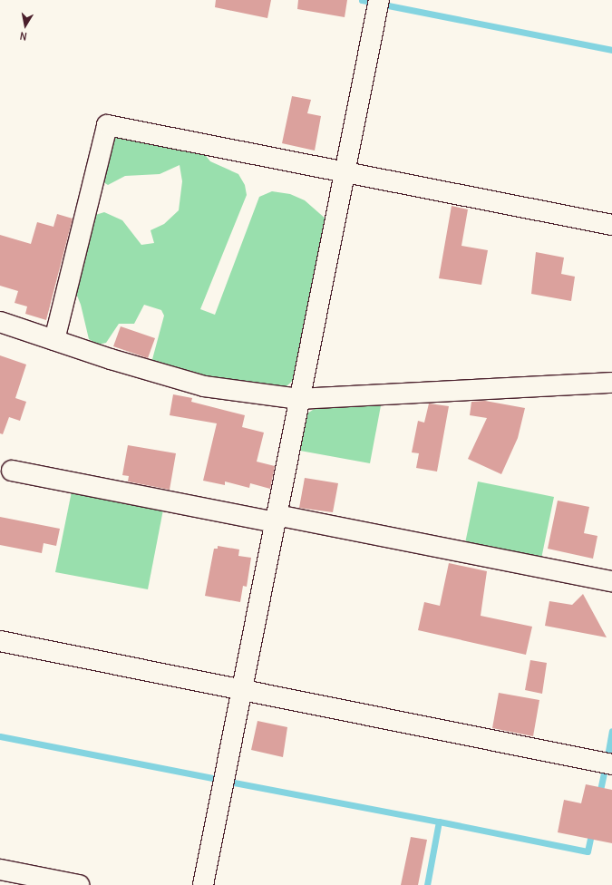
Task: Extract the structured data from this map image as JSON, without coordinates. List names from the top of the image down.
{
  "north": "bottom"
}
